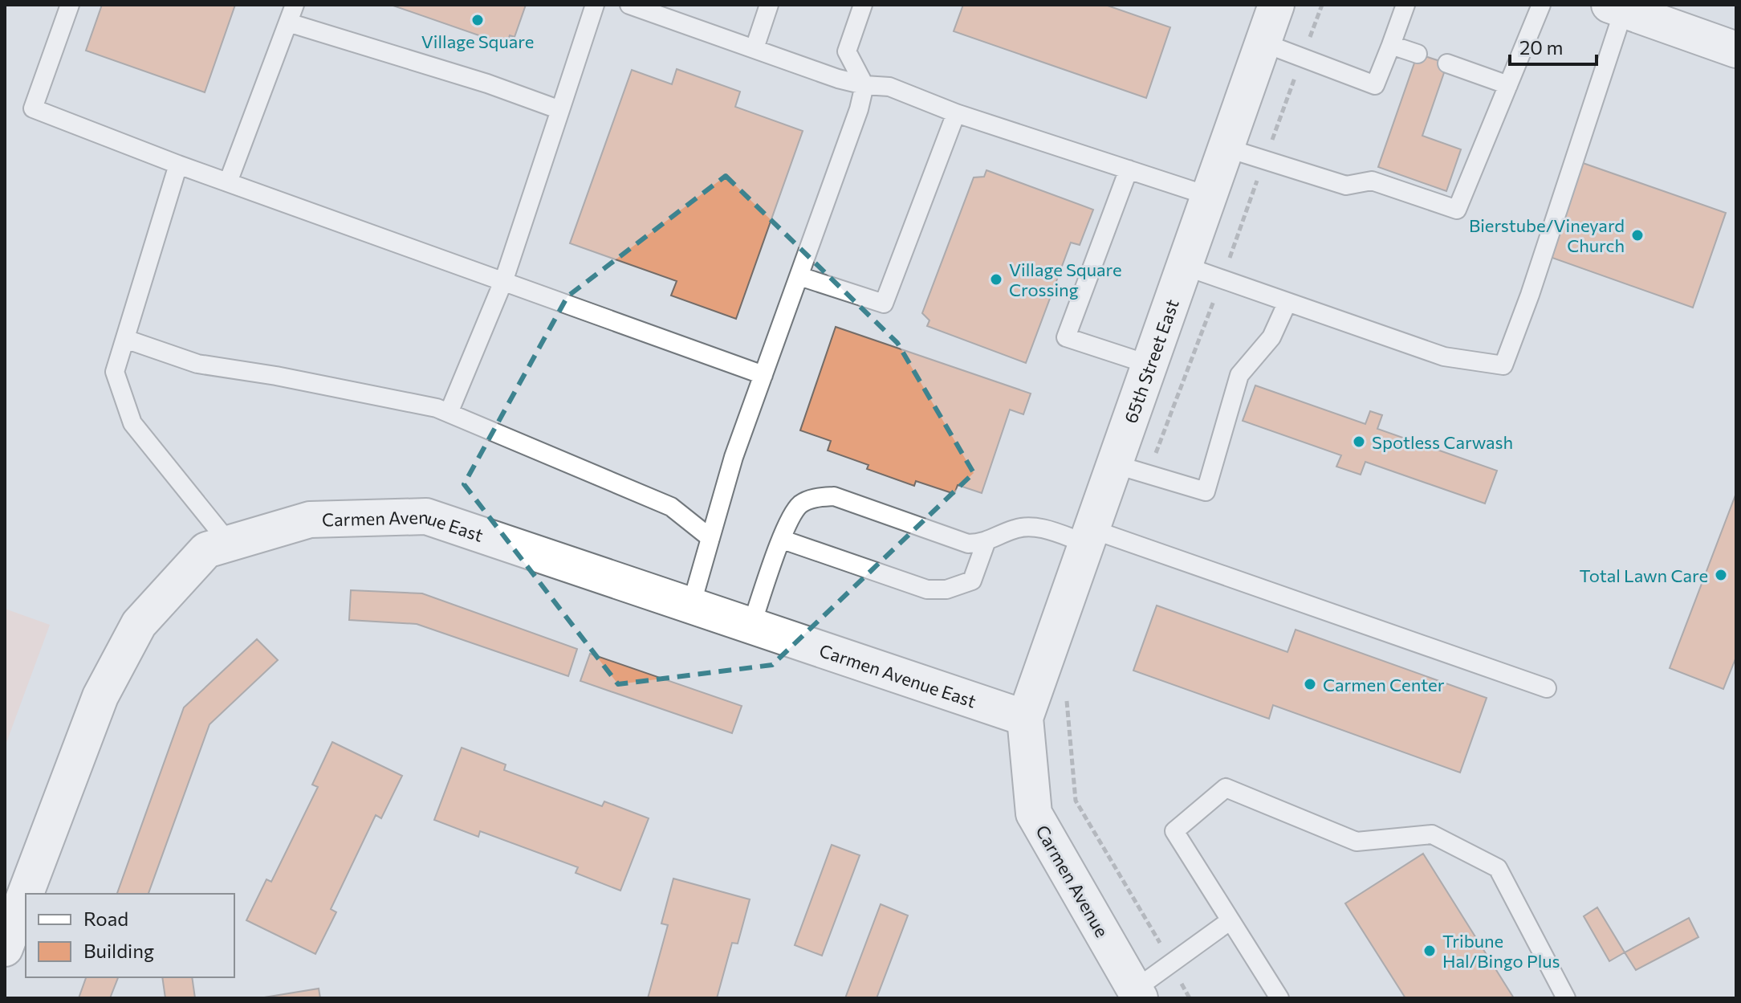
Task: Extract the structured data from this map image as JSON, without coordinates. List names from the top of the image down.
{
  "streets": {
    "street": ["65th Street East", "Carmen Avenue East", "Carmen Avenue"]
  },
  "crossings": [
    ["65th Street East", "Carmen Avenue East"],
    ["65th Street East", "Carmen Avenue"],
    ["Carmen Avenue East", "Carmen Avenue"]
  ],
  "places": [
    "Village Square",
    "Bierstube/Vineyard Church",
    "Village Square Crossing",
    "Spotless Carwash",
    "Total Lawn Care",
    "Carmen Center",
    "Tribune Hal/Bingo Plus"
  ],
  "legend": ["Road", "Building"],
  "scale_bar": "20 m"
}
